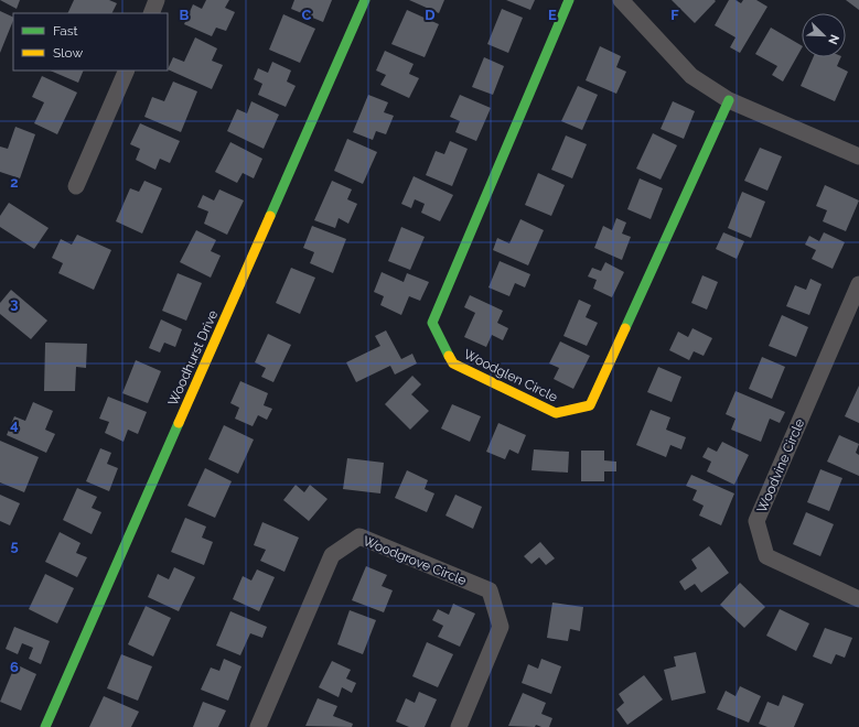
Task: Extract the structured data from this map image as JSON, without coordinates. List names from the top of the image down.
{
  "streets": {
    "street": [
      "Woodhurst Drive",
      "Woodglen Circle",
      "Woodvine Circle",
      "Woodgrove Circle"
    ]
  },
  "legend": ["Fast", "Slow"],
  "north": "bottom right",
  "grid": {
    "columns": [
      "B",
      "C",
      "D",
      "E",
      "F"
    ],
    "rows": [
      "2",
      "3",
      "4",
      "5",
      "6"
    ]
  }
}
